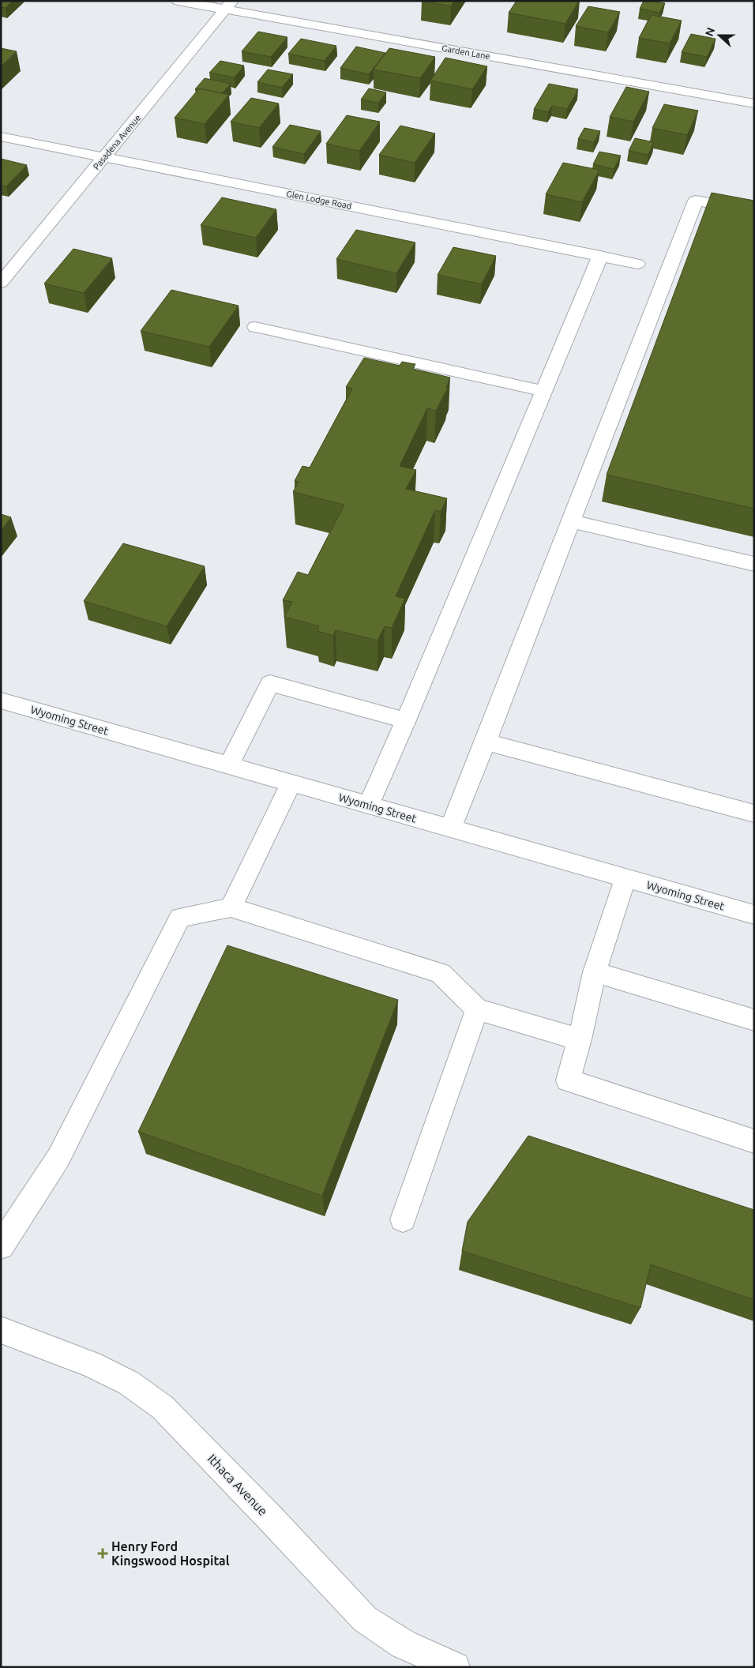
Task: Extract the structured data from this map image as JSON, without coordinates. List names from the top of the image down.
{
  "streets": {
    "street": [
      "Garden Lane",
      "Pasadena Avenue",
      "Glen Lodge Road",
      "Wyoming Street",
      "Ithaca Avenue"
    ]
  },
  "crossings": [
    ["Garden Lane", "Pasadena Avenue"],
    ["Pasadena Avenue", "Glen Lodge Road"]
  ],
  "places": {
    "health": ["Henry Ford Kingswood Hospital"]
  },
  "north": "left"
}
